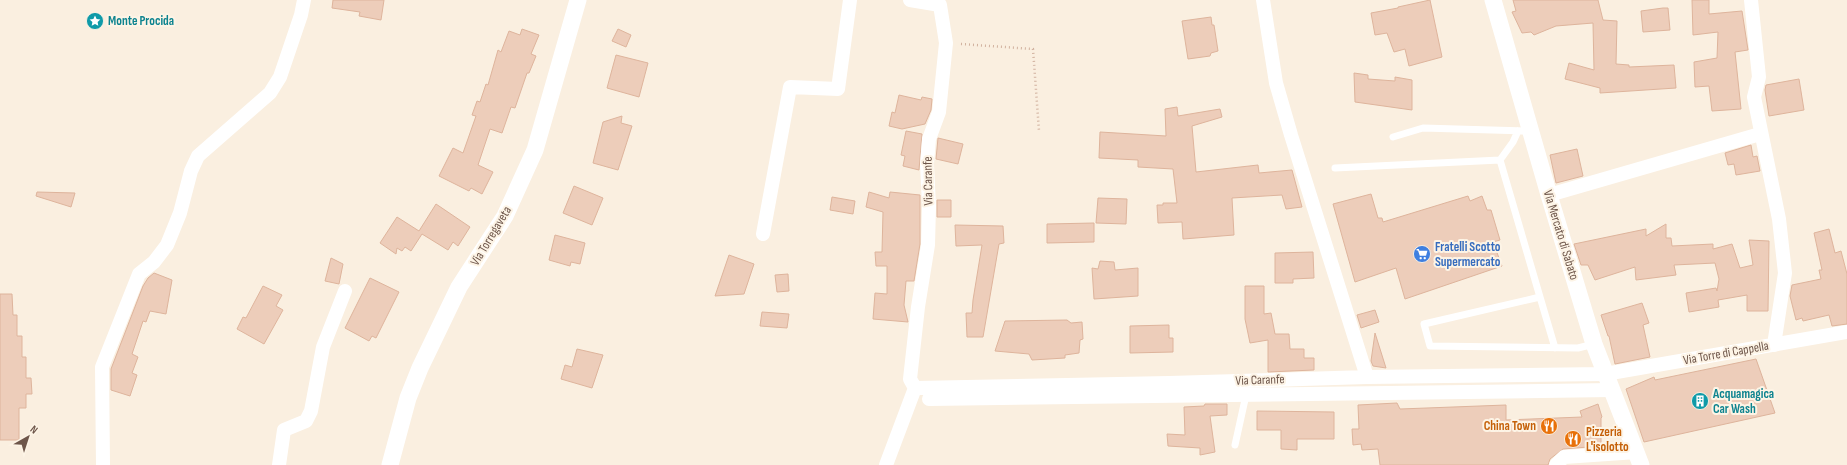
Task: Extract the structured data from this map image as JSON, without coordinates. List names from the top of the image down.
{
  "streets": {
    "street": [
      "Via Caranfe",
      "Via Mercato di Sabato",
      "Via Torregaveta",
      "Via Torre di Cappella"
    ]
  },
  "crossings": [
    ["Via Caranfe", "Via Mercato di Sabato"],
    ["Via Caranfe", "Via Torre di Cappella"],
    ["Via Mercato di Sabato", "Via Torre di Cappella"]
  ],
  "places": {
    "place": ["Monte Procida"],
    "supermarket": ["Fratelli Scotto Supermercato"],
    "building": ["Acquamagica Car Wash"],
    "restaurant": ["China Town", "Pizzeria L'isolotto"]
  },
  "north": "top right"
}
